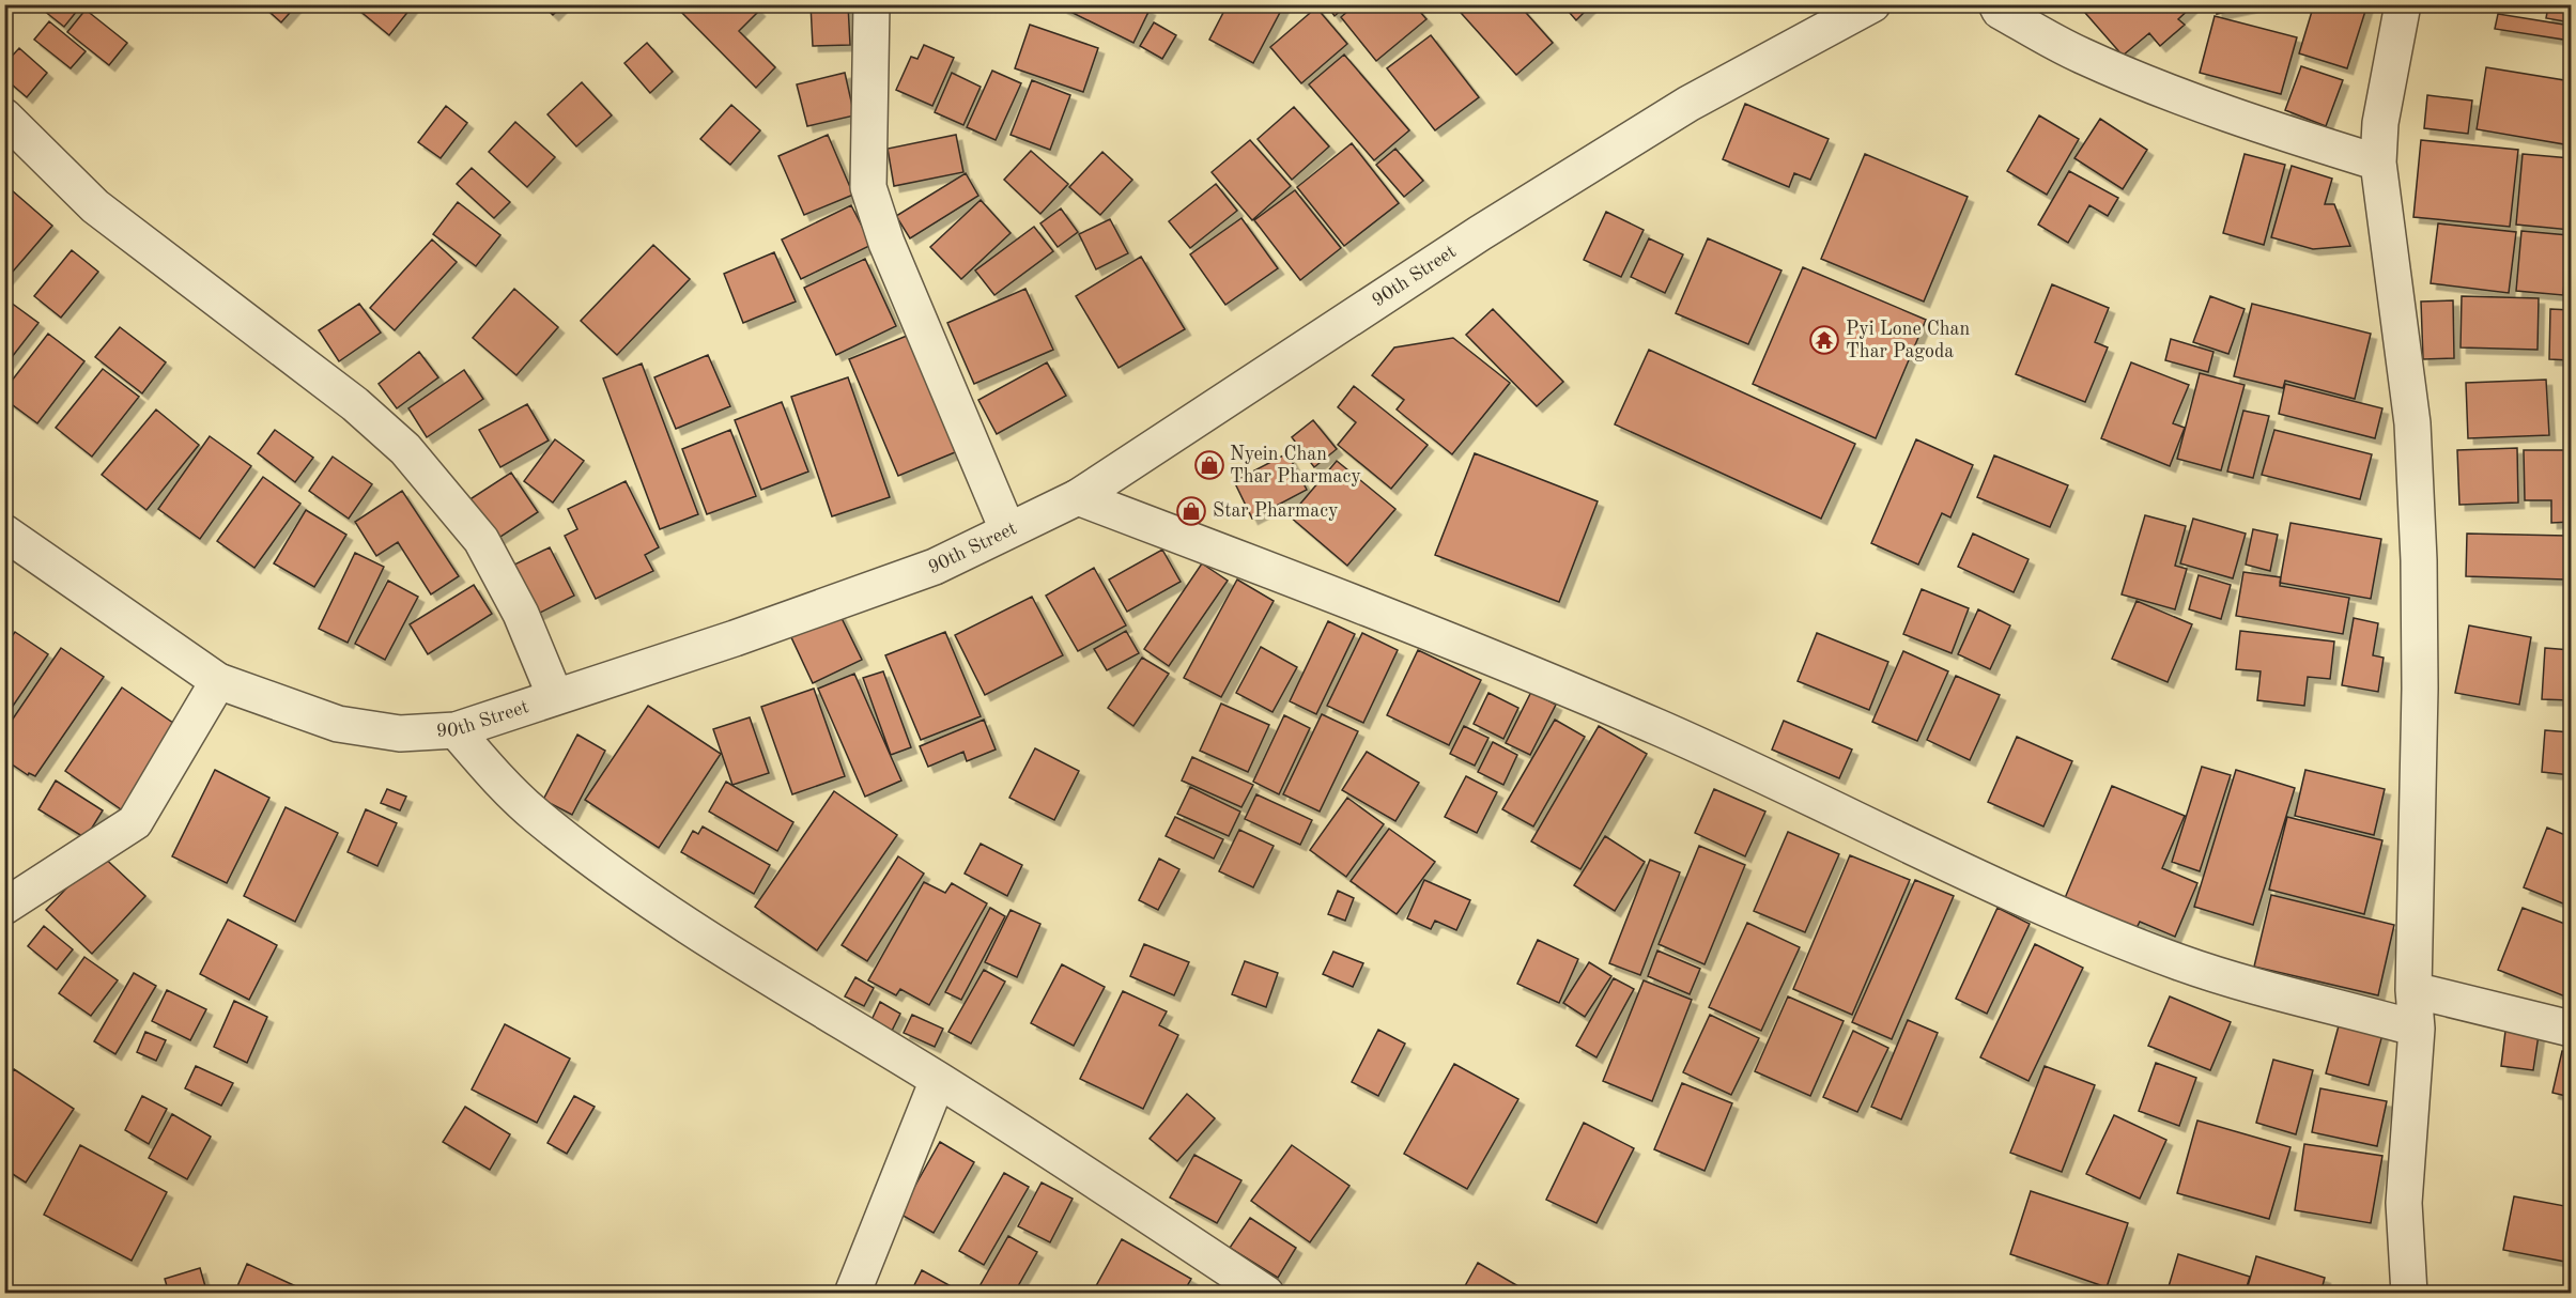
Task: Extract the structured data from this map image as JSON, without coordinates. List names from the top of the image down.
{
  "streets": {
    "street": ["90th Street"]
  },
  "places": {
    "temple": ["Pyi Lone Chan Thar Pagoda"],
    "shop": ["Nyein Chan Thar Pharmacy", "Star Pharmacy"]
  }
}
